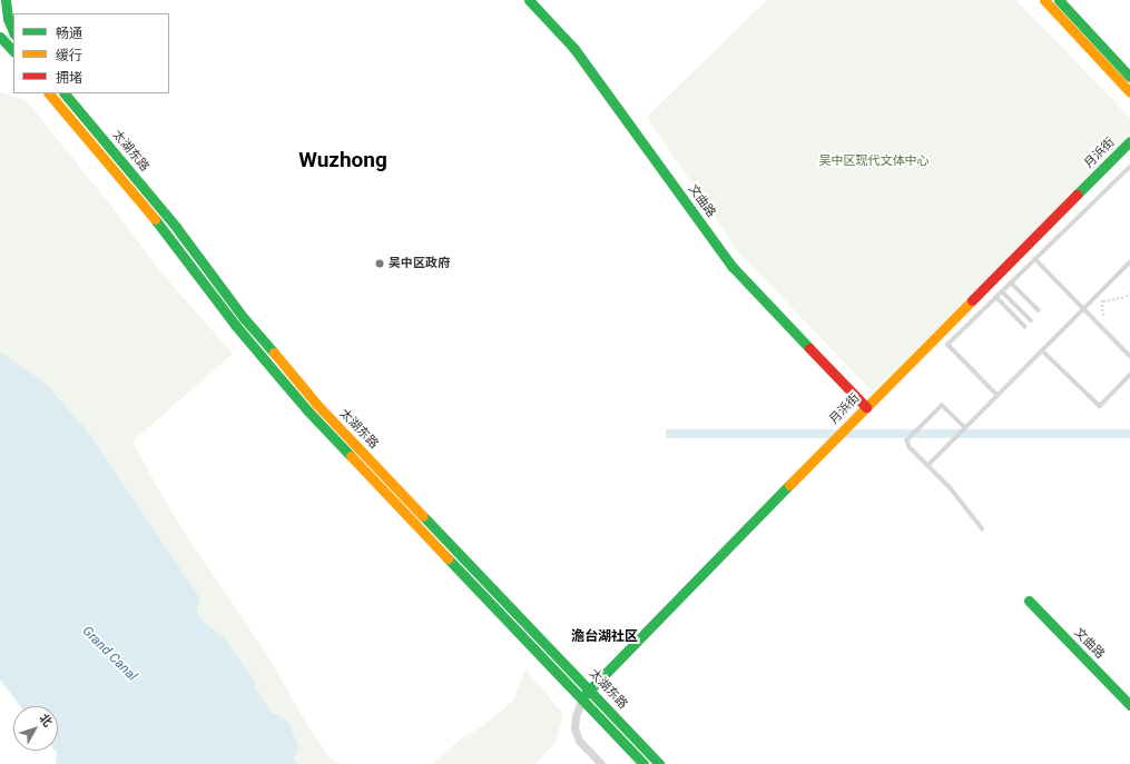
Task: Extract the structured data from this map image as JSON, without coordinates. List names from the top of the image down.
{
  "streets": {
    "main road": ["太湖东路", "月浜街", "文曲路"]
  },
  "crossings": [
    ["太湖东路", "月浜街"],
    ["月浜街", "文曲路"]
  ],
  "districts": ["Wuzhong", "澹台湖社区"],
  "water": ["Grand Canal"],
  "parks": ["吴中区现代文体中心"],
  "places": ["吴中区政府"],
  "legend": ["畅通", "缓行", "拥堵"],
  "north": "top right"
}
